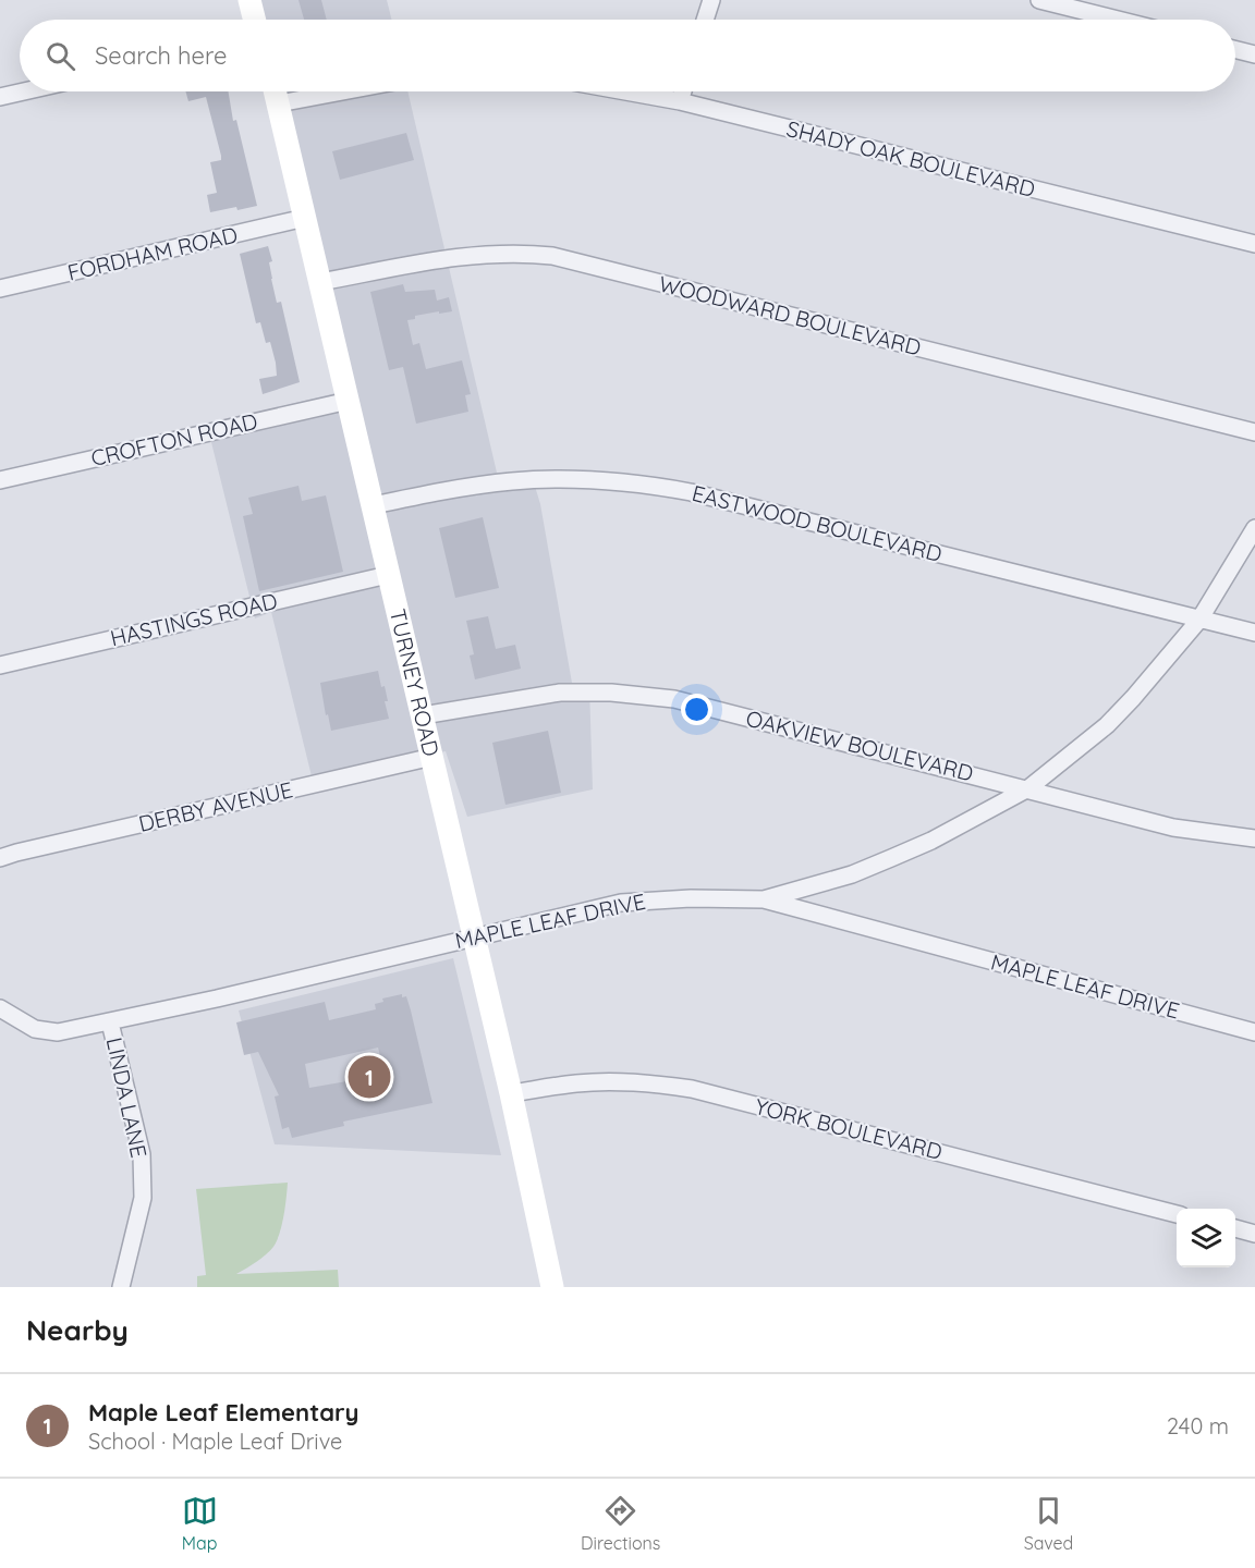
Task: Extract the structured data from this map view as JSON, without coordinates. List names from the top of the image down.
{
  "streets": {
    "main road": ["TURNEY ROAD"],
    "street": [
      "SHADY OAK BOULEVARD",
      "FORDHAM ROAD",
      "WOODWARD BOULEVARD",
      "CROFTON ROAD",
      "EASTWOOD BOULEVARD",
      "HASTINGS ROAD",
      "OAKVIEW BOULEVARD",
      "DERBY AVENUE",
      "MAPLE LEAF DRIVE",
      "LINDA LANE",
      "YORK BOULEVARD"
    ]
  },
  "crossings": [
    ["FORDHAM ROAD", "TURNEY ROAD"],
    ["WOODWARD BOULEVARD", "TURNEY ROAD"],
    ["CROFTON ROAD", "TURNEY ROAD"],
    ["EASTWOOD BOULEVARD", "TURNEY ROAD"],
    ["HASTINGS ROAD", "TURNEY ROAD"],
    ["TURNEY ROAD", "OAKVIEW BOULEVARD"],
    ["TURNEY ROAD", "DERBY AVENUE"],
    ["TURNEY ROAD", "MAPLE LEAF DRIVE"],
    ["TURNEY ROAD", "YORK BOULEVARD"],
    ["MAPLE LEAF DRIVE", "LINDA LANE"]
  ],
  "page": {
    "search": "Search here",
    "pins": "1",
    "heading": "Nearby",
    "list": [
      {
        "mark": "1",
        "name": "Maple Leaf Elementary",
        "note": "School · Maple Leaf Drive",
        "value": "240 m"
      }
    ],
    "nav": ["Map", "Directions", "Saved"]
  }
}
